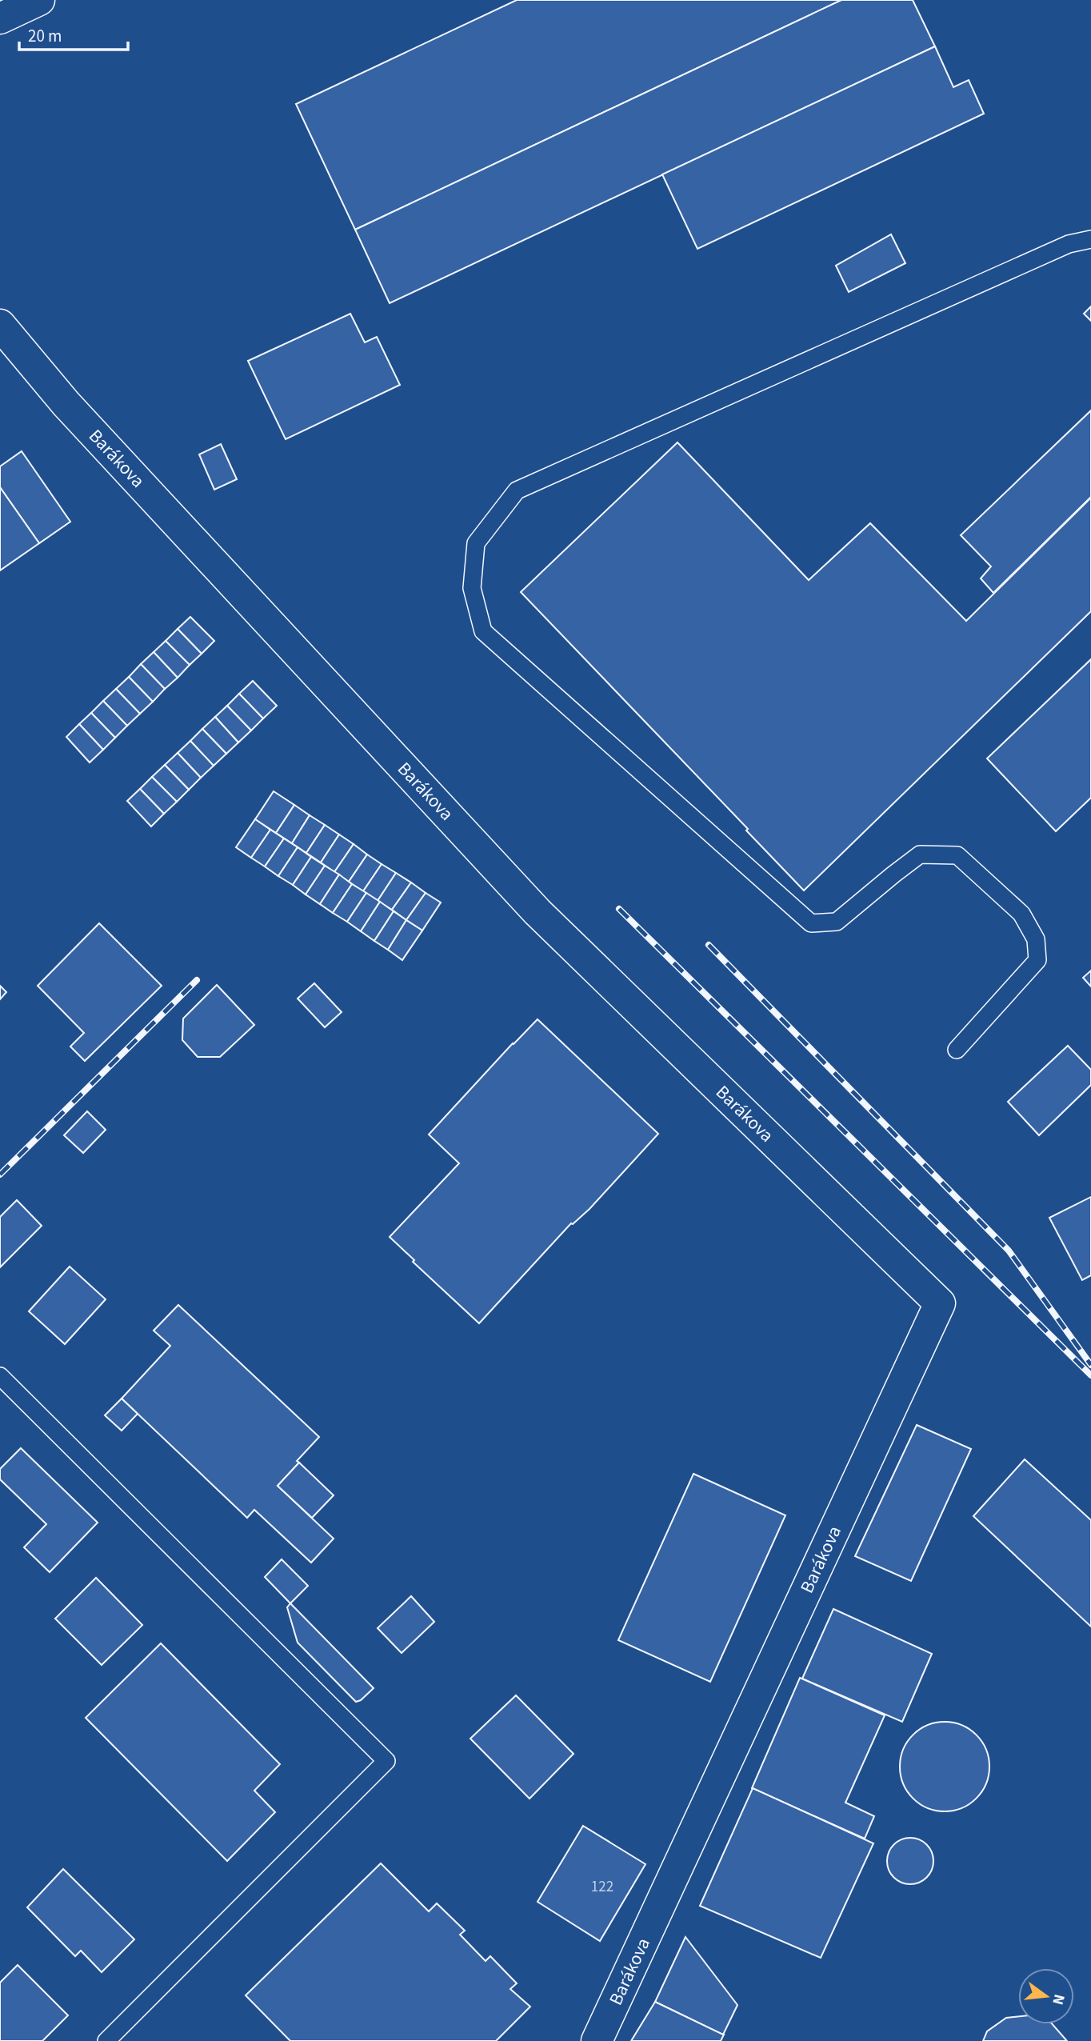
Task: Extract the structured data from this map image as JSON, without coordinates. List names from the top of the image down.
{
  "streets": {
    "street": ["Barákova"]
  },
  "house_numbers": ["122"],
  "scale_bar": "20 m",
  "north": "right"
}
